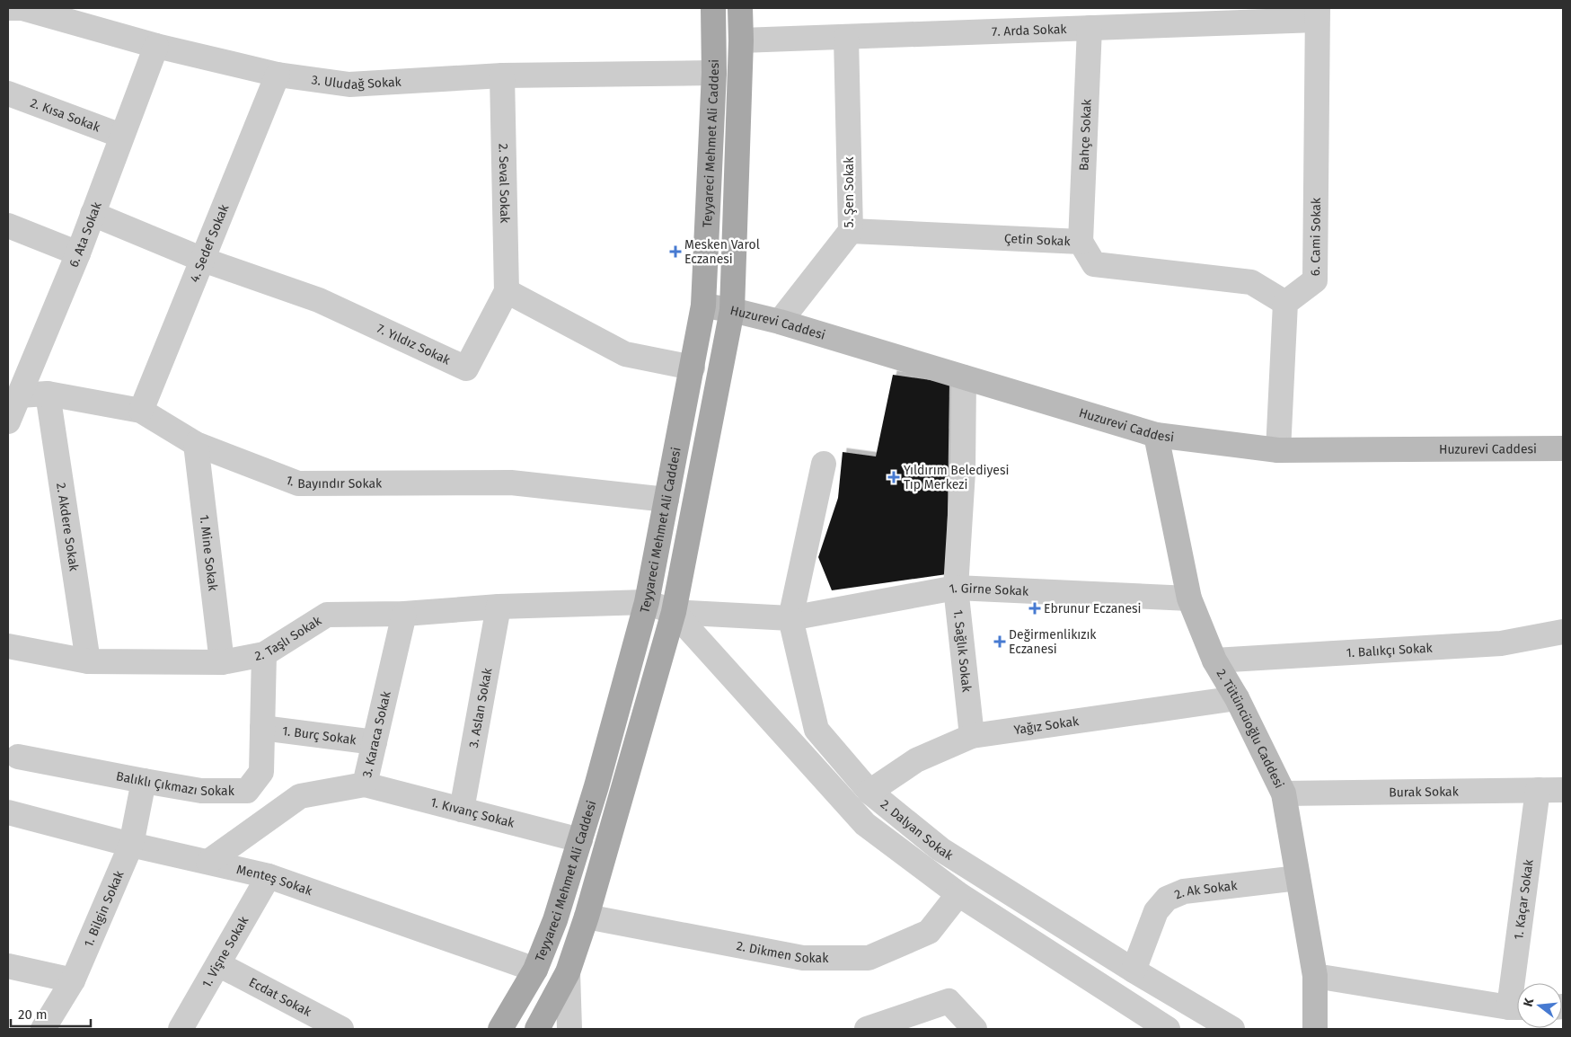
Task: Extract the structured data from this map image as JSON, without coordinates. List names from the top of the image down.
{
  "streets": {
    "main road": ["Teyyareci Mehmet Ali Caddesi"],
    "street": [
      "7. Arda Sokak",
      "3. Uludağ Sokak",
      "2. Kısa Sokak",
      "Bahçe Sokak",
      "2. Seval Sokak",
      "5. Şen Sokak",
      "6. Ata Sokak",
      "6. Cami Sokak",
      "Çetin Sokak",
      "4. Sedef Sokak",
      "Huzurevi Caddesi",
      "7. Yıldız Sokak",
      "1. Bayındır Sokak",
      "2. Akdere Sokak",
      "1. Mine Sokak",
      "1. Girne Sokak",
      "2. Taşlı Sokak",
      "1. Balıkçı Sokak",
      "1. Sağlık Sokak",
      "3. Aslan Sokak",
      "Yağız Sokak",
      "2. Tütüncüoğlu Caddesi",
      "3. Karaca Sokak",
      "1. Burç Sokak",
      "Balıklı Çıkmazı Sokak",
      "Burak Sokak",
      "1. Kıvanç Sokak",
      "2. Dalyan Sokak",
      "Menteş Sokak",
      "2. Ak Sokak",
      "1. Kaçar Sokak",
      "1. Bilgin Sokak",
      "2. Dikmen Sokak",
      "1. Vişne Sokak",
      "Ecdat Sokak"
    ]
  },
  "crossings": [
    ["7. Arda Sokak", "Bahçe Sokak"],
    ["7. Arda Sokak", "Teyyareci Mehmet Ali Caddesi"],
    ["7. Arda Sokak", "5. Şen Sokak"],
    ["7. Arda Sokak", "6. Cami Sokak"],
    ["3. Uludağ Sokak", "Teyyareci Mehmet Ali Caddesi"],
    ["3. Uludağ Sokak", "2. Seval Sokak"],
    ["3. Uludağ Sokak", "6. Ata Sokak"],
    ["3. Uludağ Sokak", "4. Sedef Sokak"],
    ["2. Kısa Sokak", "6. Ata Sokak"],
    ["Bahçe Sokak", "Çetin Sokak"],
    ["Teyyareci Mehmet Ali Caddesi", "Huzurevi Caddesi"],
    ["Teyyareci Mehmet Ali Caddesi", "1. Bayındır Sokak"],
    ["Teyyareci Mehmet Ali Caddesi", "2. Taşlı Sokak"],
    ["Teyyareci Mehmet Ali Caddesi", "1. Kıvanç Sokak"],
    ["Teyyareci Mehmet Ali Caddesi", "Menteş Sokak"],
    ["Teyyareci Mehmet Ali Caddesi", "2. Dikmen Sokak"],
    ["2. Seval Sokak", "7. Yıldız Sokak"],
    ["5. Şen Sokak", "Çetin Sokak"],
    ["5. Şen Sokak", "Huzurevi Caddesi"],
    ["6. Ata Sokak", "7. Yıldız Sokak"],
    ["6. Ata Sokak", "1. Bayındır Sokak"],
    ["6. Cami Sokak", "Çetin Sokak"],
    ["4. Sedef Sokak", "7. Yıldız Sokak"],
    ["4. Sedef Sokak", "1. Bayındır Sokak"],
    ["Huzurevi Caddesi", "1. Sağlık Sokak"],
    ["Huzurevi Caddesi", "2. Tütüncüoğlu Caddesi"],
    ["1. Bayındır Sokak", "2. Akdere Sokak"],
    ["1. Bayındır Sokak", "1. Mine Sokak"],
    ["2. Akdere Sokak", "2. Taşlı Sokak"],
    ["1. Mine Sokak", "2. Taşlı Sokak"],
    ["1. Girne Sokak", "1. Sağlık Sokak"],
    ["1. Girne Sokak", "2. Tütüncüoğlu Caddesi"],
    ["1. Girne Sokak", "2. Dalyan Sokak"],
    ["2. Taşlı Sokak", "3. Aslan Sokak"],
    ["2. Taşlı Sokak", "3. Karaca Sokak"],
    ["2. Taşlı Sokak", "Balıklı Çıkmazı Sokak"],
    ["1. Balıkçı Sokak", "2. Tütüncüoğlu Caddesi"],
    ["1. Sağlık Sokak", "Yağız Sokak"],
    ["3. Aslan Sokak", "1. Kıvanç Sokak"],
    ["Yağız Sokak", "2. Tütüncüoğlu Caddesi"],
    ["Yağız Sokak", "2. Dalyan Sokak"],
    ["2. Tütüncüoğlu Caddesi", "Burak Sokak"],
    ["2. Tütüncüoğlu Caddesi", "2. Ak Sokak"],
    ["3. Karaca Sokak", "1. Burç Sokak"],
    ["3. Karaca Sokak", "1. Kıvanç Sokak"],
    ["3. Karaca Sokak", "Menteş Sokak"],
    ["1. Burç Sokak", "Balıklı Çıkmazı Sokak"],
    ["Balıklı Çıkmazı Sokak", "1. Bilgin Sokak"],
    ["Burak Sokak", "1. Kaçar Sokak"],
    ["2. Dalyan Sokak", "2. Ak Sokak"],
    ["Menteş Sokak", "1. Bilgin Sokak"],
    ["Menteş Sokak", "1. Vişne Sokak"],
    ["1. Vişne Sokak", "Ecdat Sokak"]
  ],
  "places": {
    "health": [
      "Mesken Varol Eczanesi",
      "Yıldırım Belediyesi Tıp Merkezi",
      "Ebrunur Eczanesi",
      "Değirmenlikızık Eczanesi"
    ]
  },
  "scale_bar": "20 m",
  "north": "left"
}
